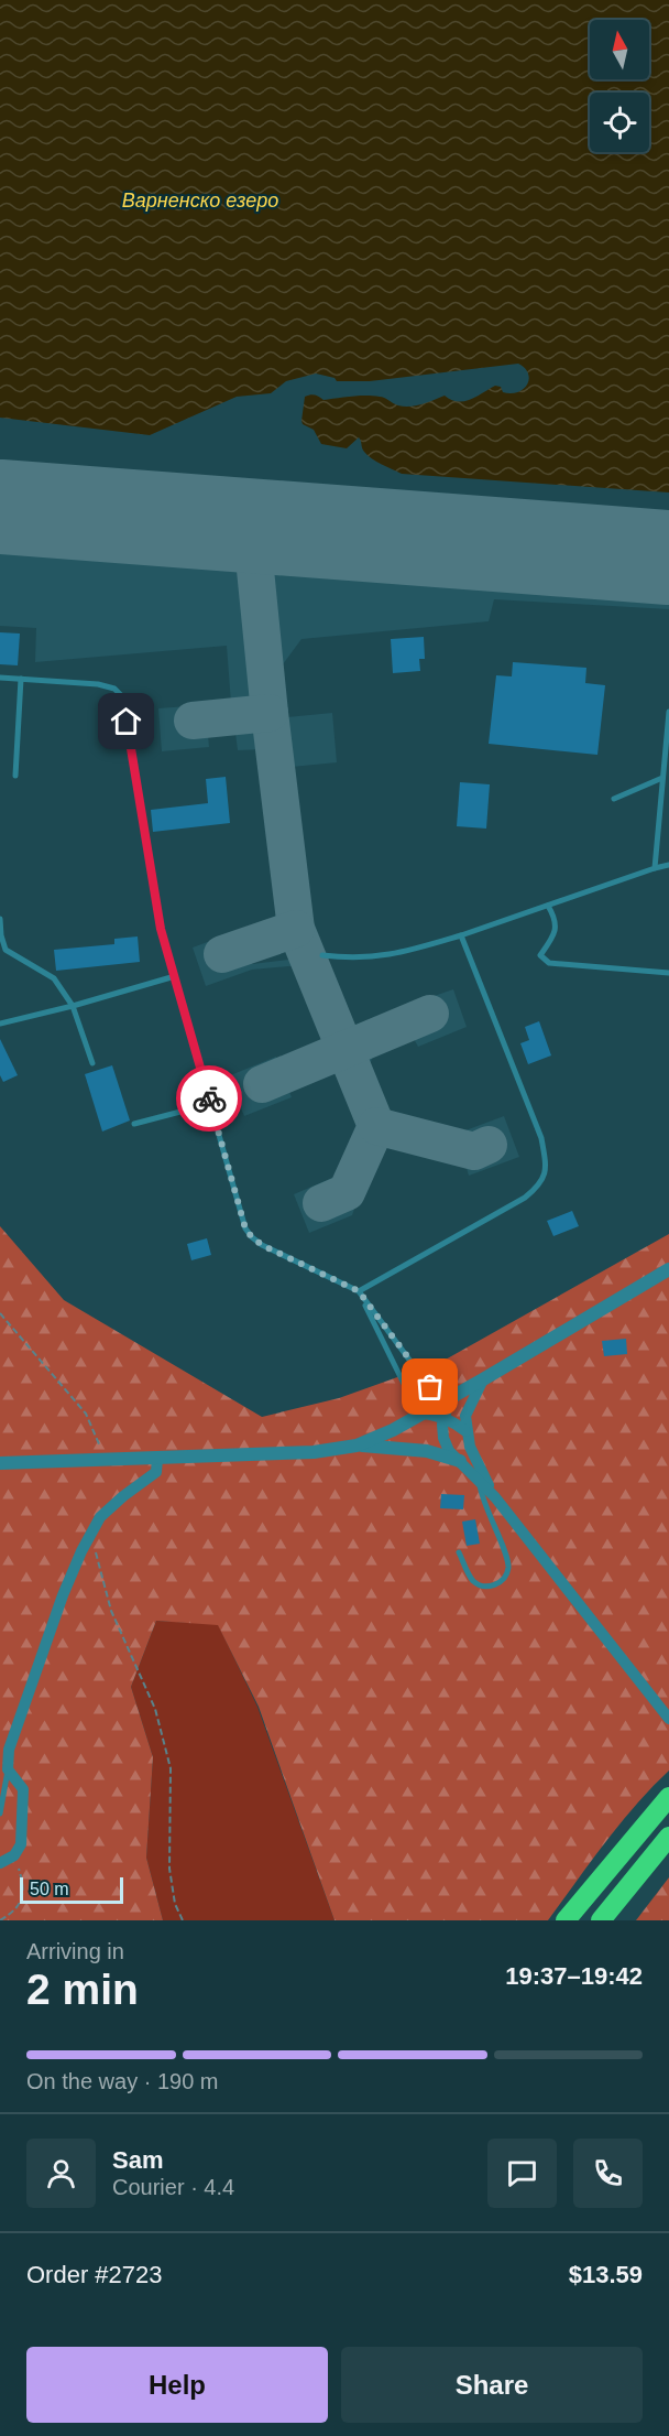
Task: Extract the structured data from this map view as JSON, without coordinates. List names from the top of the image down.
{
  "water": ["Варненско езеро"],
  "scale_bar": "50 m",
  "north": "top",
  "page": {
    "scale": "50 m",
    "heading": ["2 min", "Arriving in", "19:37–19:42"],
    "panel": [
      "Sam",
      "Courier · 4.4",
      "Order #2723",
      "$13.59"
    ],
    "bar": "On the way · 190 m",
    "buttons": ["Help", "Share"]
  }
}
